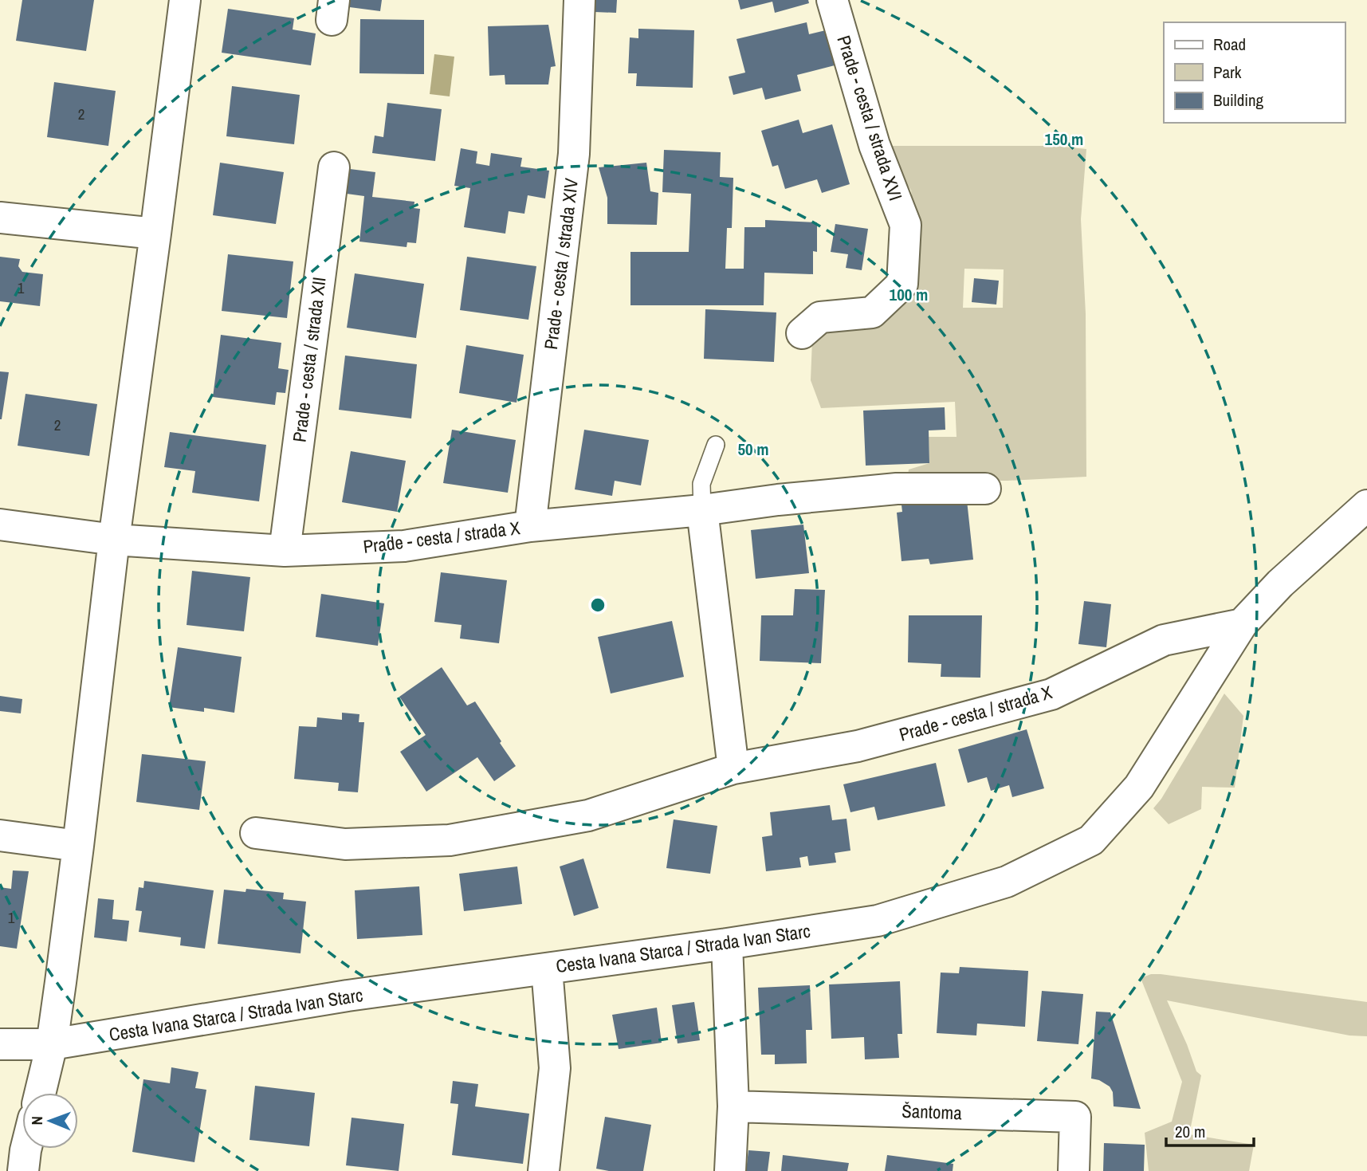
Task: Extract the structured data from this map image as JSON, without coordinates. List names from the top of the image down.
{
  "streets": {
    "street": [
      "Prade - cesta / strada XVI",
      "Prade - cesta / strada XIV",
      "Prade - cesta / strada XII",
      "Prade - cesta / strada X",
      "Cesta Ivana Starca / Strada Ivan Starc",
      "Šantoma"
    ]
  },
  "crossings": [
    ["Prade - cesta / strada XIV", "Prade - cesta / strada X"],
    ["Prade - cesta / strada XII", "Prade - cesta / strada X"],
    ["Prade - cesta / strada X", "Cesta Ivana Starca / Strada Ivan Starc"]
  ],
  "house_numbers": [
    "2",
    "1",
    "2",
    "1"
  ],
  "legend": ["Road", "Park", "Building"],
  "scale_bar": "20 m",
  "north": "left",
  "rings": ["150 m", "100 m", "50 m"]
}
